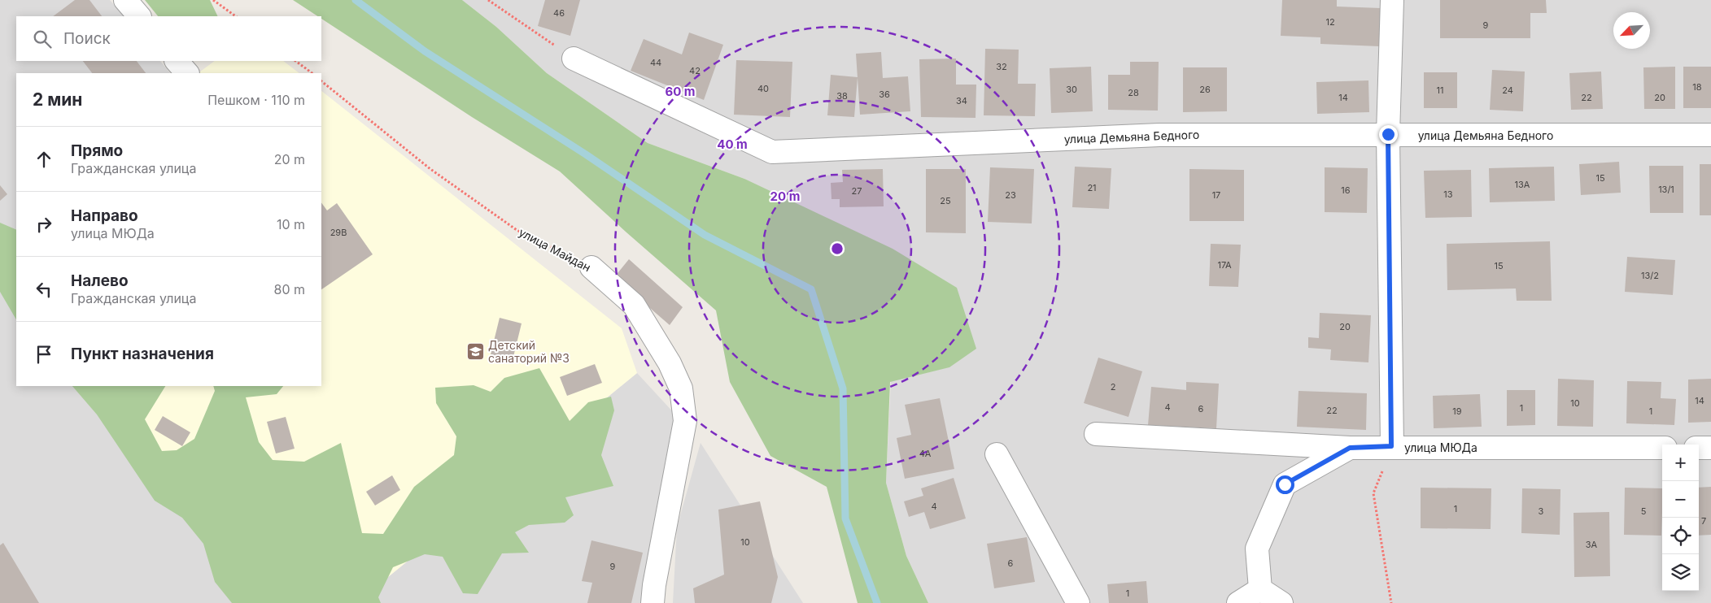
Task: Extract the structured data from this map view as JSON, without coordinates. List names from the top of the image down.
{
  "streets": {
    "street": ["улица Демьяна Бедного", "улица Майдан", "улица МЮДа"]
  },
  "places": {
    "school or university": ["Детский санаторий №3"]
  },
  "house_numbers": [
    "46",
    "12",
    "9",
    "44",
    "32",
    "42",
    "18",
    "40",
    "30",
    "26",
    "11",
    "24",
    "28",
    "36",
    "38",
    "14",
    "22",
    "20",
    "34",
    "15",
    "13А",
    "21",
    "13/1",
    "16",
    "27",
    "13",
    "23",
    "17",
    "25",
    "29В",
    "17А",
    "15",
    "13/2",
    "20",
    "2",
    "14",
    "10",
    "4",
    "1",
    "6",
    "22",
    "19",
    "1",
    "4А",
    "4",
    "1",
    "3",
    "5",
    "7",
    "10",
    "3А",
    "6",
    "9",
    "1"
  ],
  "north": "bottom left",
  "page": {
    "search": "Поиск",
    "heading": ["2 мин", "Пешком · 110 m"],
    "list": [
      ["Прямо", "Гражданская улица", "20 m"],
      ["Направо", "улица МЮДа", "10 m"],
      ["Налево", "Гражданская улица", "80 m"],
      "Пункт назначения"
    ],
    "map_buttons": ["+", "−"]
  },
  "rings": ["60 m", "40 m", "20 m"]
}
